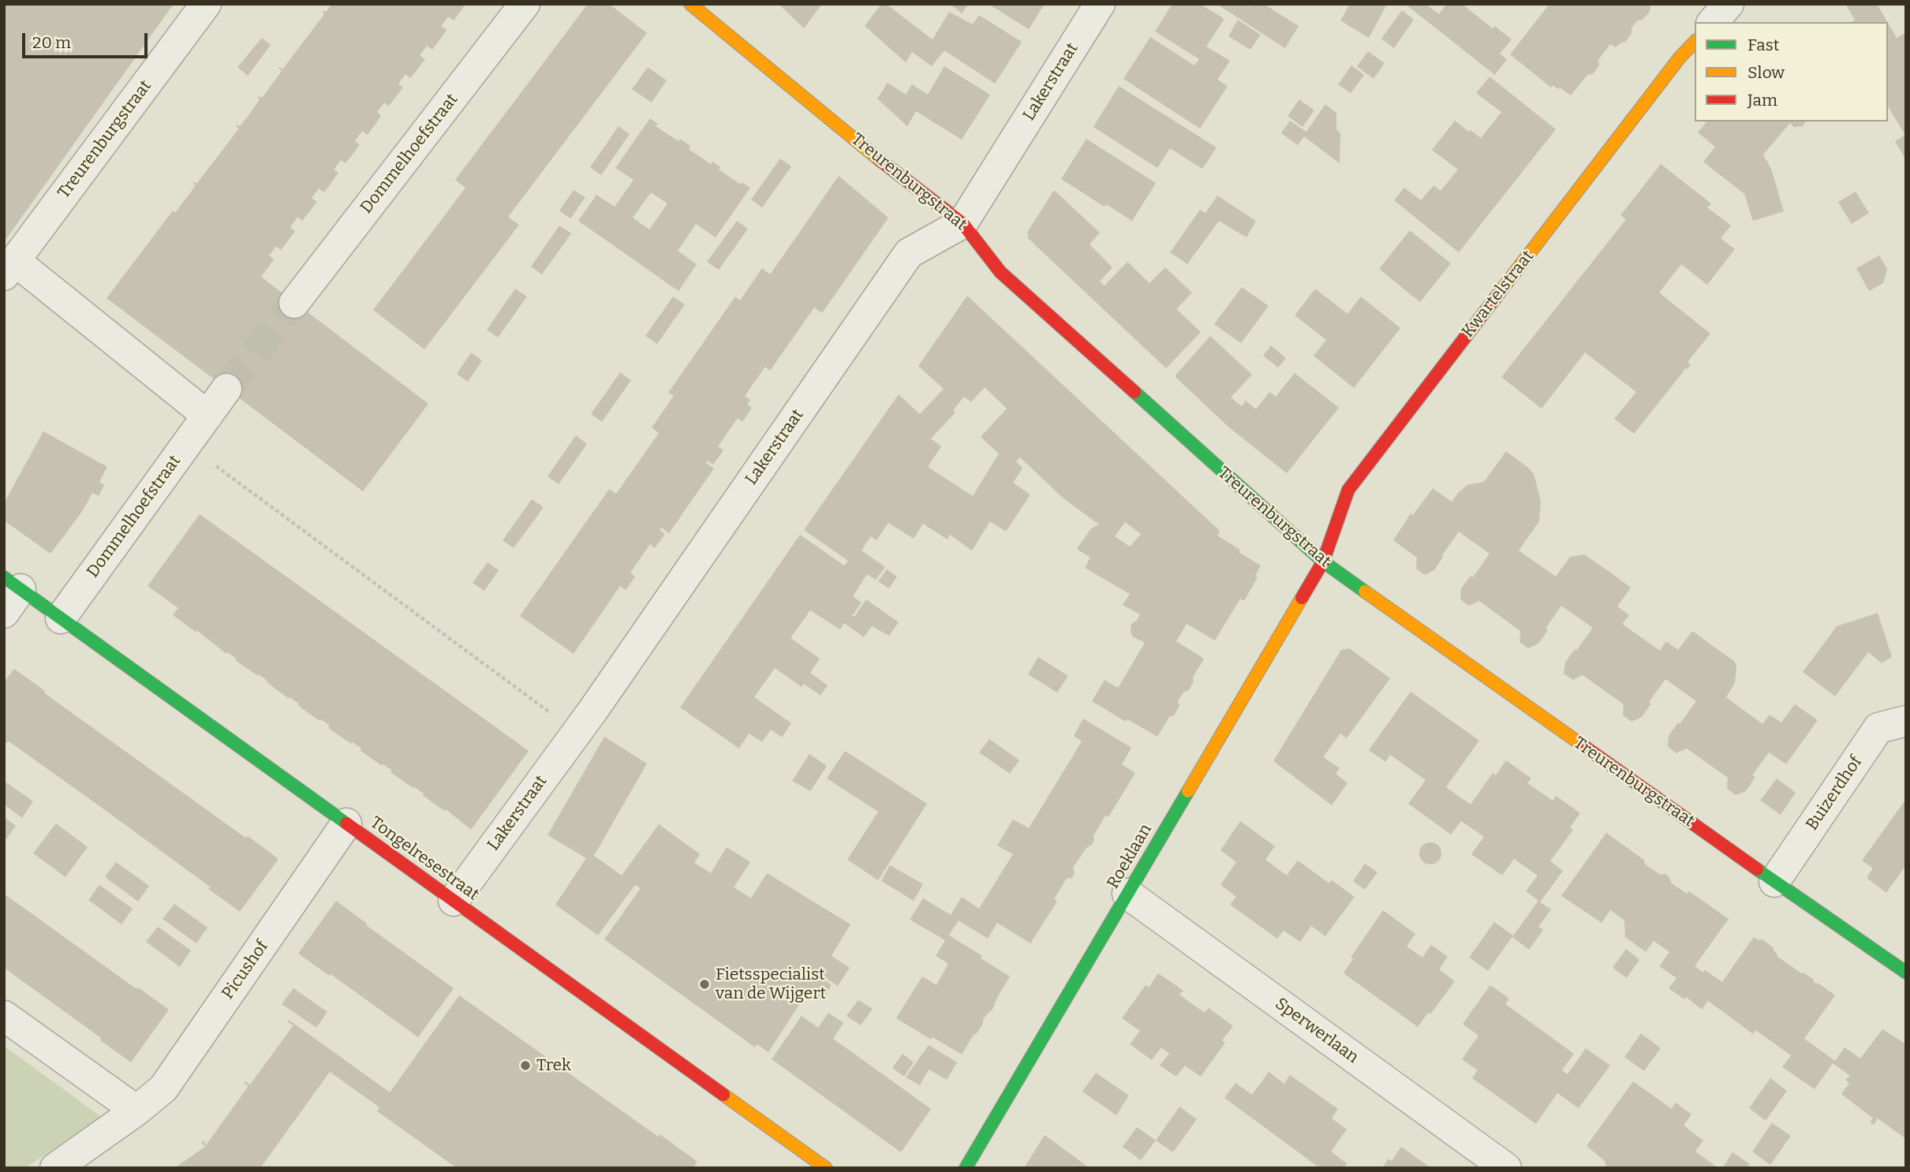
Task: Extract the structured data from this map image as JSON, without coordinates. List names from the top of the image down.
{
  "streets": {
    "street": [
      "Lakerstraat",
      "Treurenburgstraat",
      "Dommelhoefstraat",
      "Kwartelstraat",
      "Buizerdhof",
      "Roeklaan",
      "Tongelresestraat",
      "Picushof",
      "Sperwerlaan"
    ]
  },
  "crossings": [
    ["Lakerstraat", "Treurenburgstraat"],
    ["Lakerstraat", "Tongelresestraat"],
    ["Treurenburgstraat", "Kwartelstraat"],
    ["Treurenburgstraat", "Buizerdhof"],
    ["Treurenburgstraat", "Roeklaan"],
    ["Dommelhoefstraat", "Tongelresestraat"],
    ["Kwartelstraat", "Roeklaan"],
    ["Roeklaan", "Sperwerlaan"],
    ["Tongelresestraat", "Picushof"]
  ],
  "places": ["Fietsspecialist van de Wijgert", "Trek"],
  "legend": ["Fast", "Slow", "Jam"],
  "scale_bar": "20 m"
}
